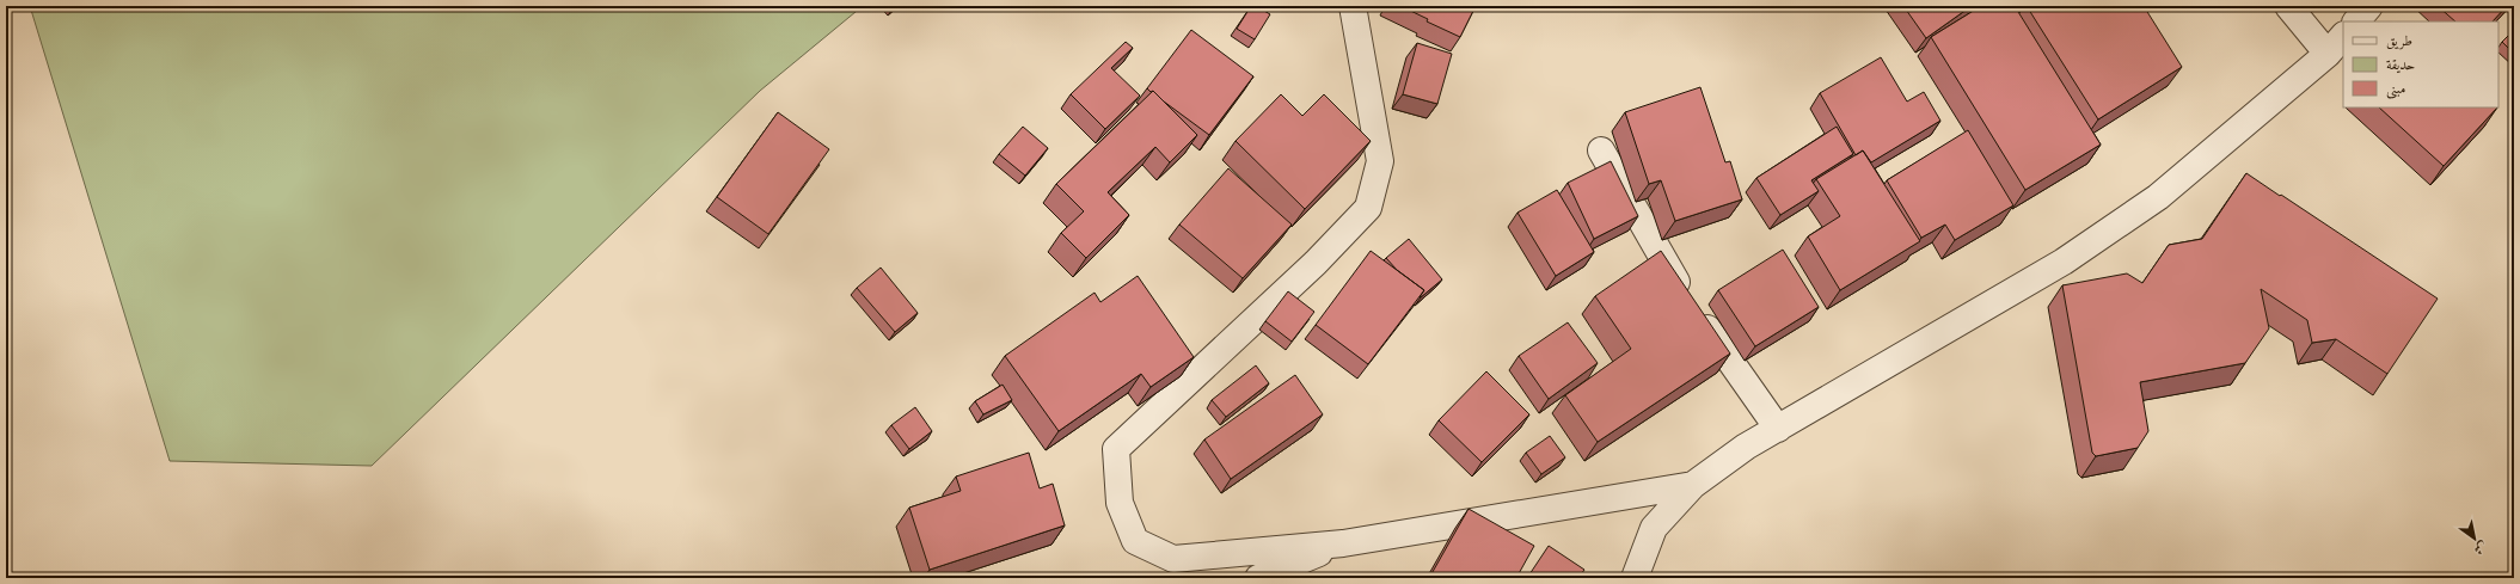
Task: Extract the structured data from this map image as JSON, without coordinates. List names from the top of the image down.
{
  "legend": ["طريق", "حديقة", "مبنى"],
  "north": "bottom right"
}
